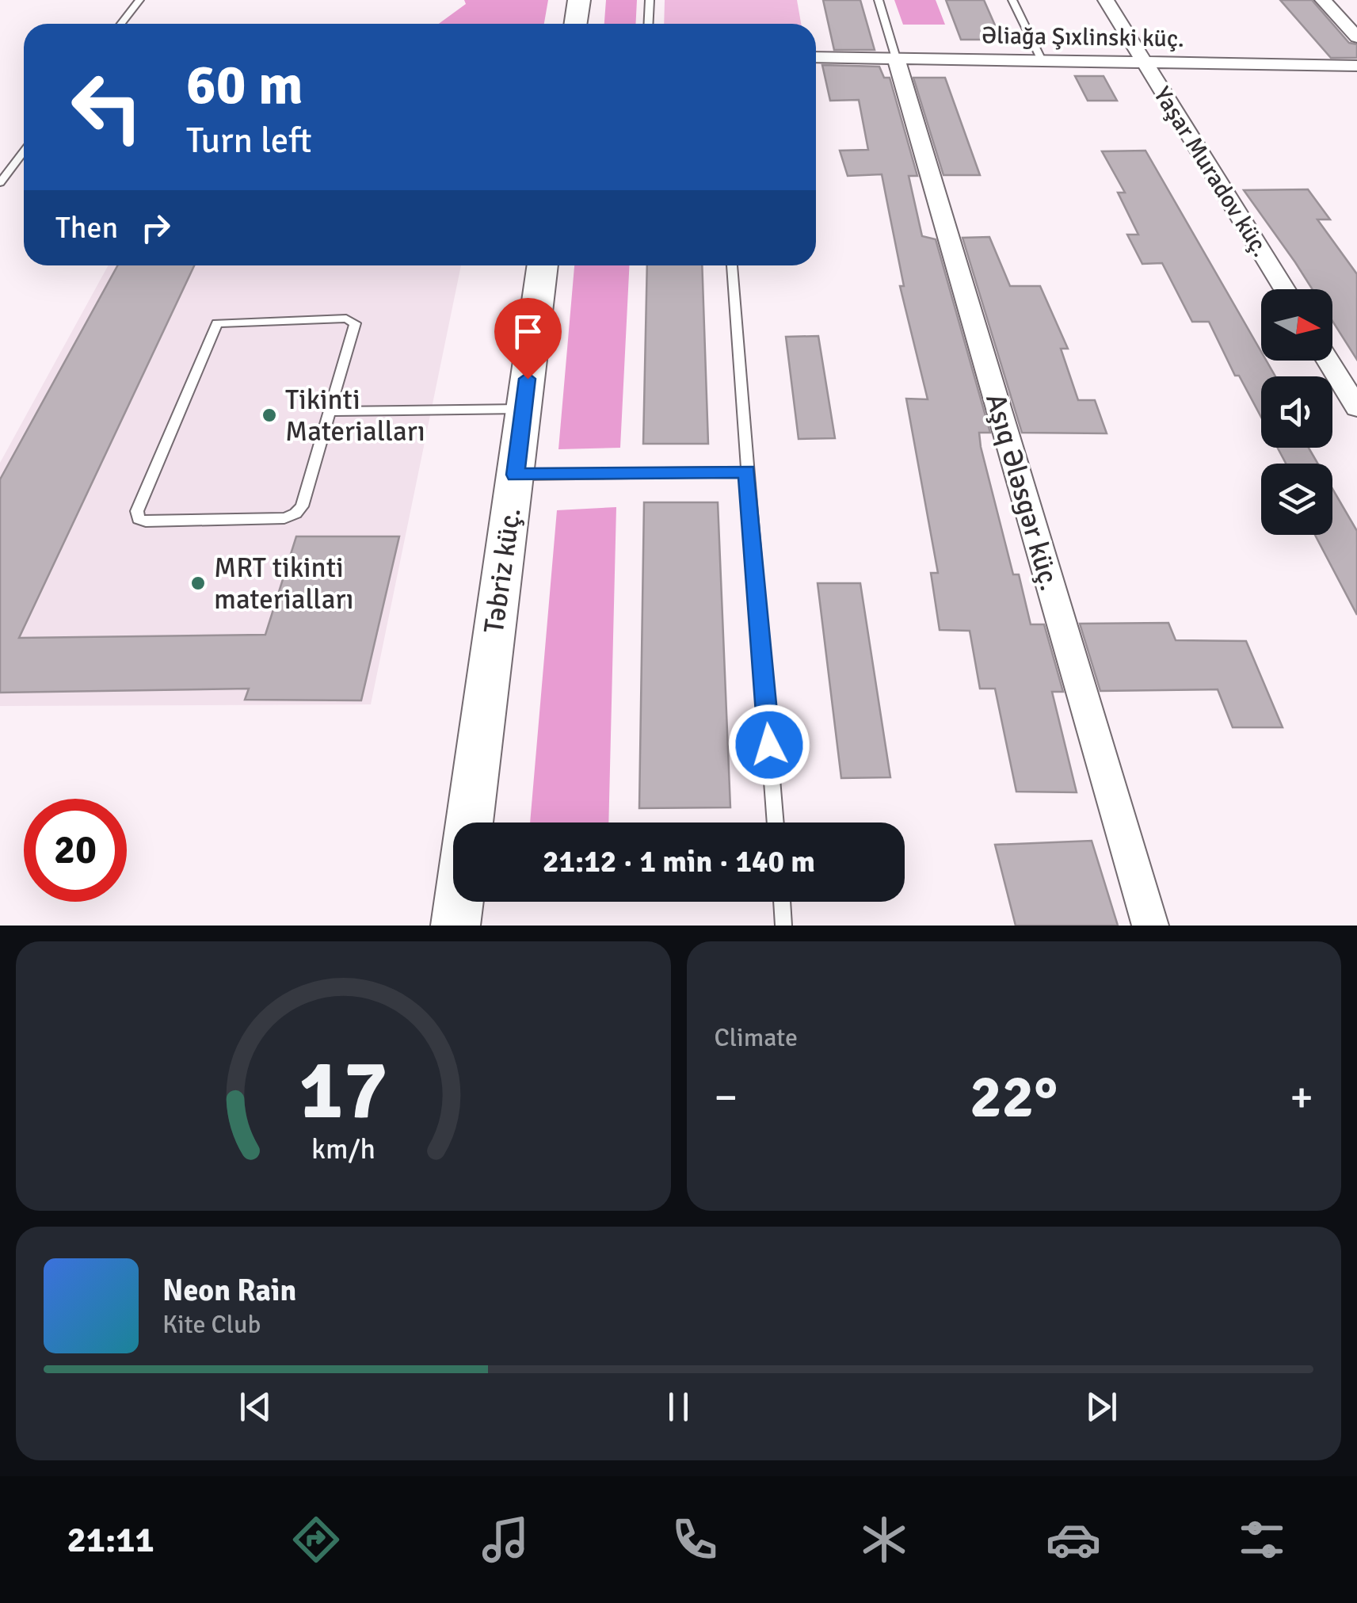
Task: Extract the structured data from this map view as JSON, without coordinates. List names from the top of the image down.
{
  "streets": {
    "main road": ["Təbriz küç."],
    "street": ["Əliağa Şıxlinski küç.", "Yaşar Muradov küç.", "Aşıq Ələsgər küç."]
  },
  "crossings": [
    ["Əliağa Şıxlinski küç.", "Yaşar Muradov küç."],
    ["Əliağa Şıxlinski küç.", "Aşıq Ələsgər küç."]
  ],
  "places": ["Tikinti Materialları", "MRT tikinti materialları"],
  "north": "right",
  "page": {
    "turn": ["60 m", "Turn left"],
    "then": "Then",
    "limit": "20",
    "trip": "21:12 · 1 min · 140 m",
    "tile": "Climate",
    "heat": ["−", "22°", "+"],
    "song": ["Neon Rain", "Kite Club"],
    "tabs": "21:11",
    "gauge": ["17", "km/h"]
  }
}
